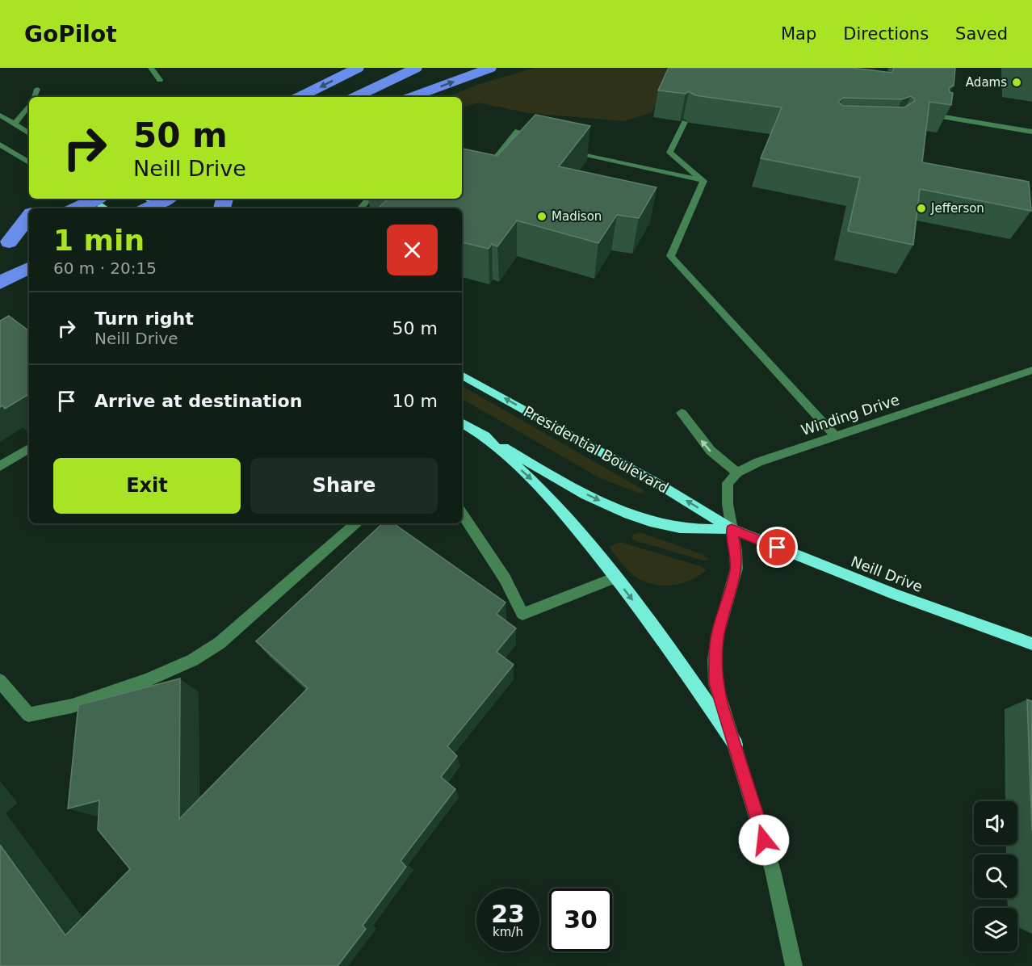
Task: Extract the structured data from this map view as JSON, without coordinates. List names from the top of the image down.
{
  "streets": {
    "main road": ["Presidential Boulevard", "Neill Drive"],
    "street": ["Winding Drive"]
  },
  "crossings": [
    ["Presidential Boulevard", "Neill Drive"]
  ],
  "places": ["Adams", "Jefferson", "Madison"],
  "page": {
    "header": "GoPilot",
    "nav": ["Map", "Directions", "Saved"],
    "turn": ["50 m", "Neill Drive"],
    "heading": ["1 min", "60 m · 20:15"],
    "list": [
      {
        "name": "Turn right",
        "note": "Neill Drive",
        "value": "50 m"
      },
      {
        "name": "Arrive at destination",
        "value": "10 m"
      }
    ],
    "buttons": ["Exit", "Share"],
    "speed": "23 km/h",
    "limit": "30"
  }
}
